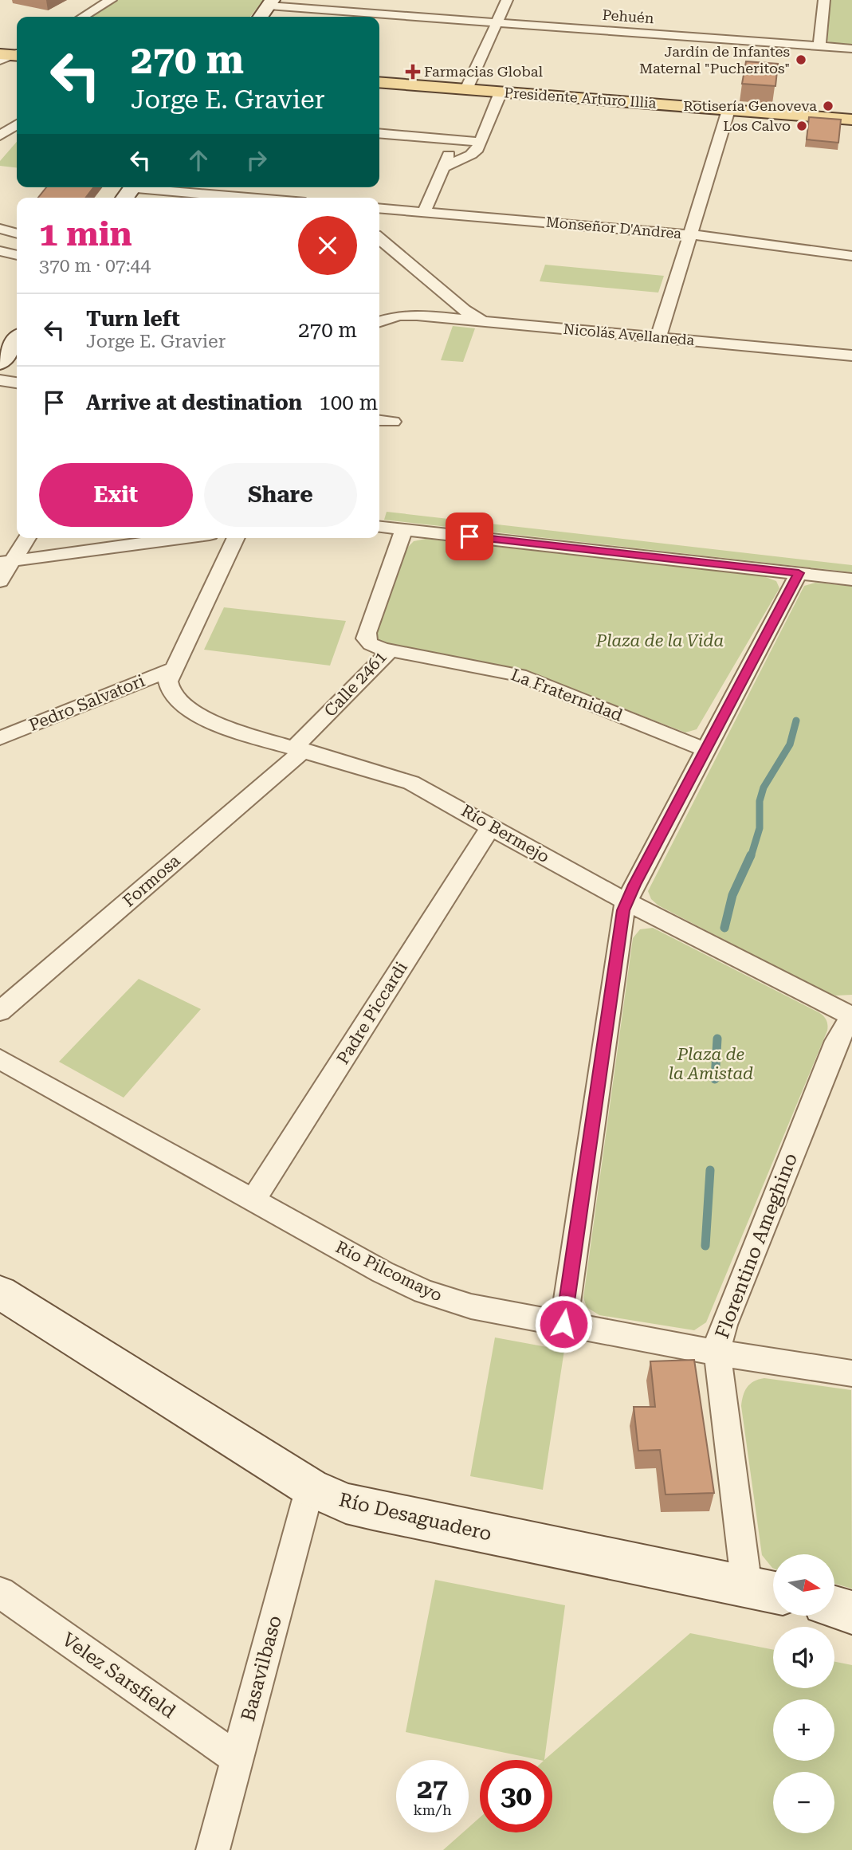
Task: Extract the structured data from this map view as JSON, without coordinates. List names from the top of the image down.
{
  "streets": {
    "main road": ["Presidente Arturo Illia"],
    "street": [
      "Pehuén",
      "Monseñor D'Andrea",
      "Nicolás Avellaneda",
      "Calle 2461",
      "La Fraternidad",
      "Pedro Salvatori",
      "Río Bermejo",
      "Formosa",
      "Padre Piccardi",
      "Florentino Ameghino",
      "Río Pilcomayo",
      "Río Desaguadero",
      "Basavilbaso",
      "Velez Sarsfield"
    ]
  },
  "crossings": [
    ["Calle 2461", "La Fraternidad"],
    ["Calle 2461", "Río Bermejo"],
    ["Calle 2461", "Formosa"],
    ["Pedro Salvatori", "Río Bermejo"],
    ["Río Bermejo", "Formosa"],
    ["Río Bermejo", "Padre Piccardi"],
    ["Río Bermejo", "Florentino Ameghino"],
    ["Padre Piccardi", "Río Pilcomayo"],
    ["Florentino Ameghino", "Río Pilcomayo"],
    ["Florentino Ameghino", "Río Desaguadero"],
    ["Río Desaguadero", "Basavilbaso"],
    ["Basavilbaso", "Velez Sarsfield"]
  ],
  "parks": ["Plaza de la Vida", "Plaza de la Amistad"],
  "places": {
    "other": ["Jardín de Infantes Maternal \"Pucheritos\"", "Rotisería Genoveva", "Los Calvo"],
    "health": ["Farmacias Global"]
  },
  "north": "right",
  "page": {
    "turn": ["270 m", "Jorge E. Gravier"],
    "heading": ["1 min", "370 m · 07:44"],
    "list": [
      {
        "name": "Turn left",
        "note": "Jorge E. Gravier",
        "value": "270 m"
      },
      {
        "name": "Arrive at destination",
        "value": "100 m"
      }
    ],
    "buttons": ["Exit", "Share"],
    "map_buttons": ["+", "−"],
    "speed": "27 km/h",
    "limit": "30"
  }
}
